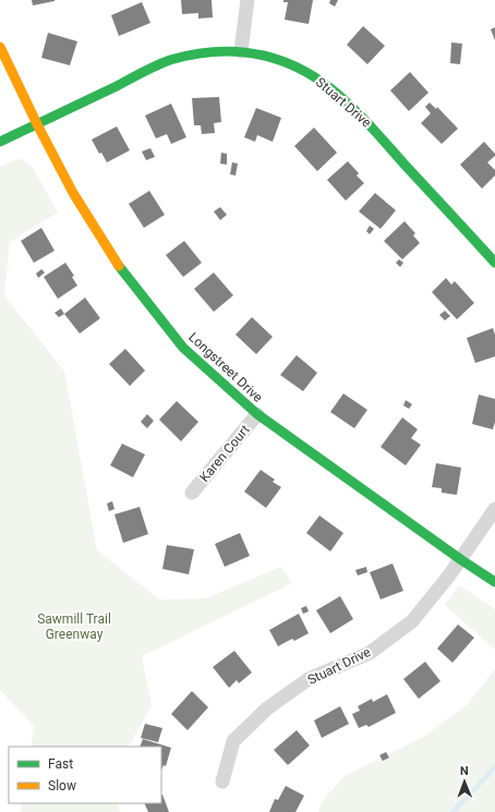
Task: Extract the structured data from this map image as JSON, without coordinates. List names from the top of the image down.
{
  "streets": {
    "street": ["Stuart Drive", "Longstreet Drive", "Karen Court"]
  },
  "crossings": [
    ["Stuart Drive", "Longstreet Drive"],
    ["Longstreet Drive", "Karen Court"]
  ],
  "parks": ["Sawmill Trail Greenway"],
  "legend": ["Fast", "Slow"],
  "north": "top"
}
